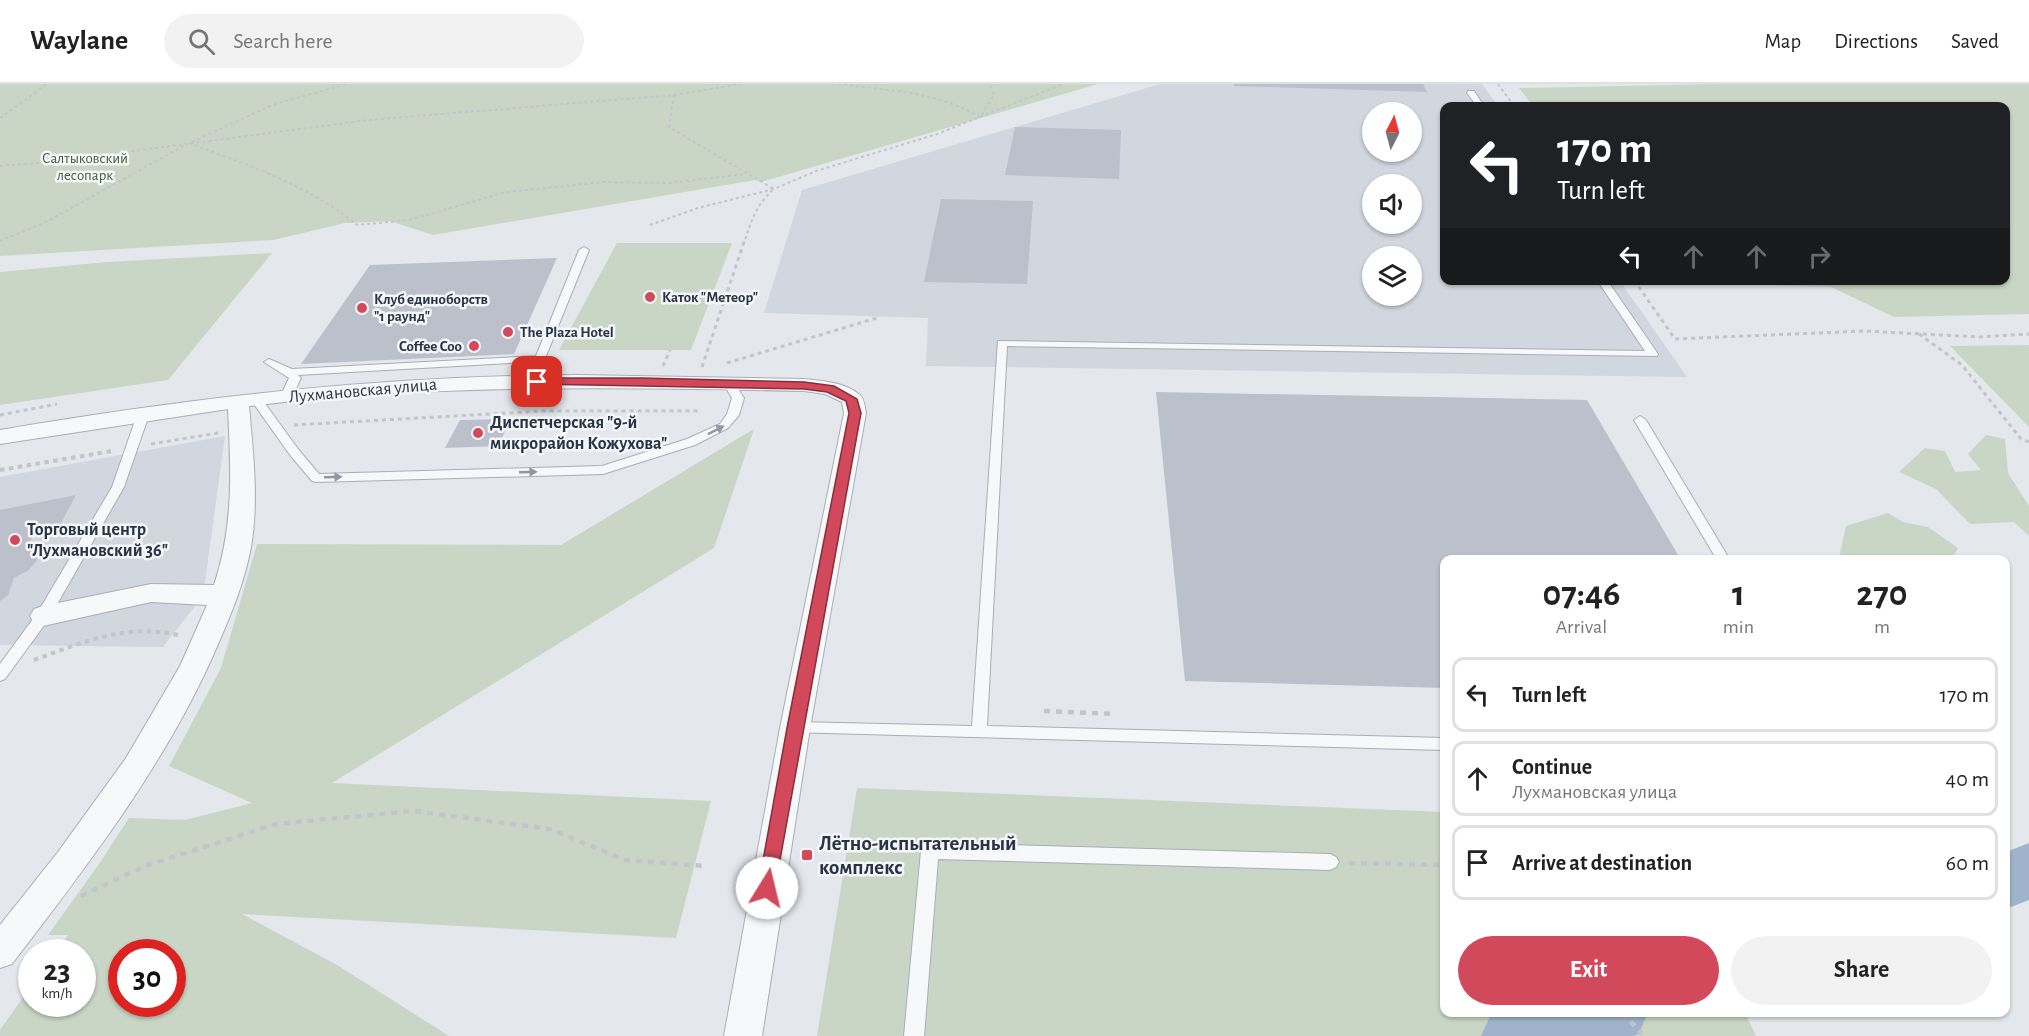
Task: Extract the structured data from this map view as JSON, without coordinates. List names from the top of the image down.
{
  "streets": {
    "street": ["Лухмановская улица"]
  },
  "parks": ["Салтыковский лесопарк"],
  "places": {
    "other": [
      "Каток \"Метеор\"",
      "Клуб единоборств \"1 раунд\"",
      "The Plaza Hotel",
      "Coffee Coo",
      "Диспетчерская \"9-й микрорайон Кожухова\"",
      "Торговый центр \"Лухмановский 36\""
    ],
    "transit": ["Лётно-испытательный комплекс"]
  },
  "north": "top",
  "page": {
    "header": "Waylane",
    "search": "Search here",
    "nav": ["Map", "Directions", "Saved"],
    "turn": ["170 m", "Turn left"],
    "eta": [
      "07:46",
      "Arrival",
      "1",
      "min",
      "270",
      "m"
    ],
    "list": [
      {
        "name": "Turn left",
        "value": "170 m"
      },
      {
        "name": "Continue",
        "note": "Лухмановская улица",
        "value": "40 m"
      },
      {
        "name": "Arrive at destination",
        "value": "60 m"
      }
    ],
    "buttons": ["Exit", "Share"],
    "speed": "23 km/h",
    "limit": "30"
  }
}
